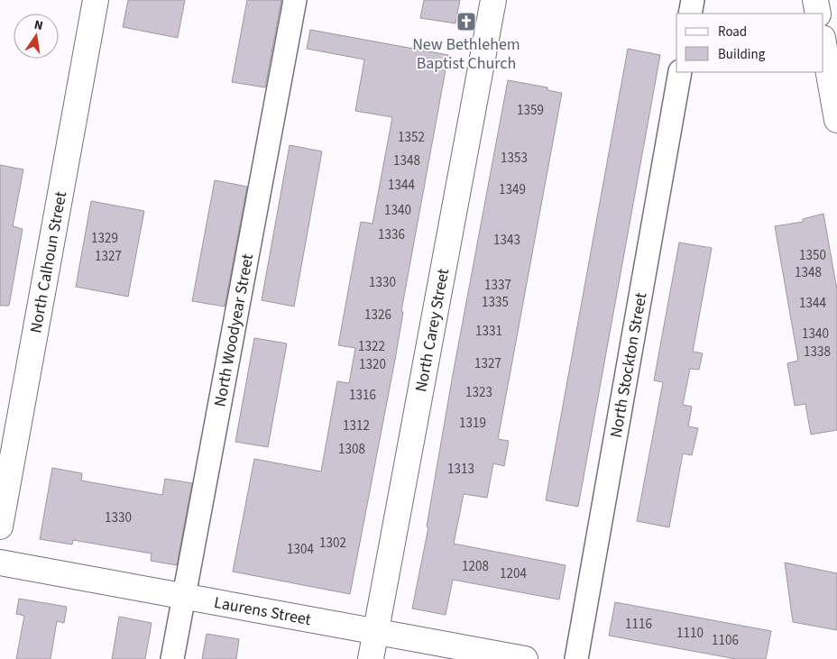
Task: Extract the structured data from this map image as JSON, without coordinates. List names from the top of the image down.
{
  "streets": {
    "street": [
      "North Calhoun Street",
      "North Woodyear Street",
      "North Carey Street",
      "North Stockton Street",
      "Laurens Street"
    ]
  },
  "crossings": [
    ["North Woodyear Street", "Laurens Street"],
    ["North Carey Street", "Laurens Street"]
  ],
  "places": {
    "church": ["New Bethlehem Baptist Church"]
  },
  "house_numbers": [
    "1359",
    "1352",
    "1353",
    "1348",
    "1344",
    "1349",
    "1340",
    "1336",
    "1329",
    "1343",
    "1350",
    "1327",
    "1348",
    "1330",
    "1337",
    "1335",
    "1344",
    "1326",
    "1331",
    "1340",
    "1322",
    "1338",
    "1327",
    "1320",
    "1323",
    "1316",
    "1319",
    "1312",
    "1308",
    "1313",
    "1330",
    "1302",
    "1304",
    "1208",
    "1204",
    "1116",
    "1110",
    "1106"
  ],
  "legend": ["Road", "Building"],
  "north": "top"
}
